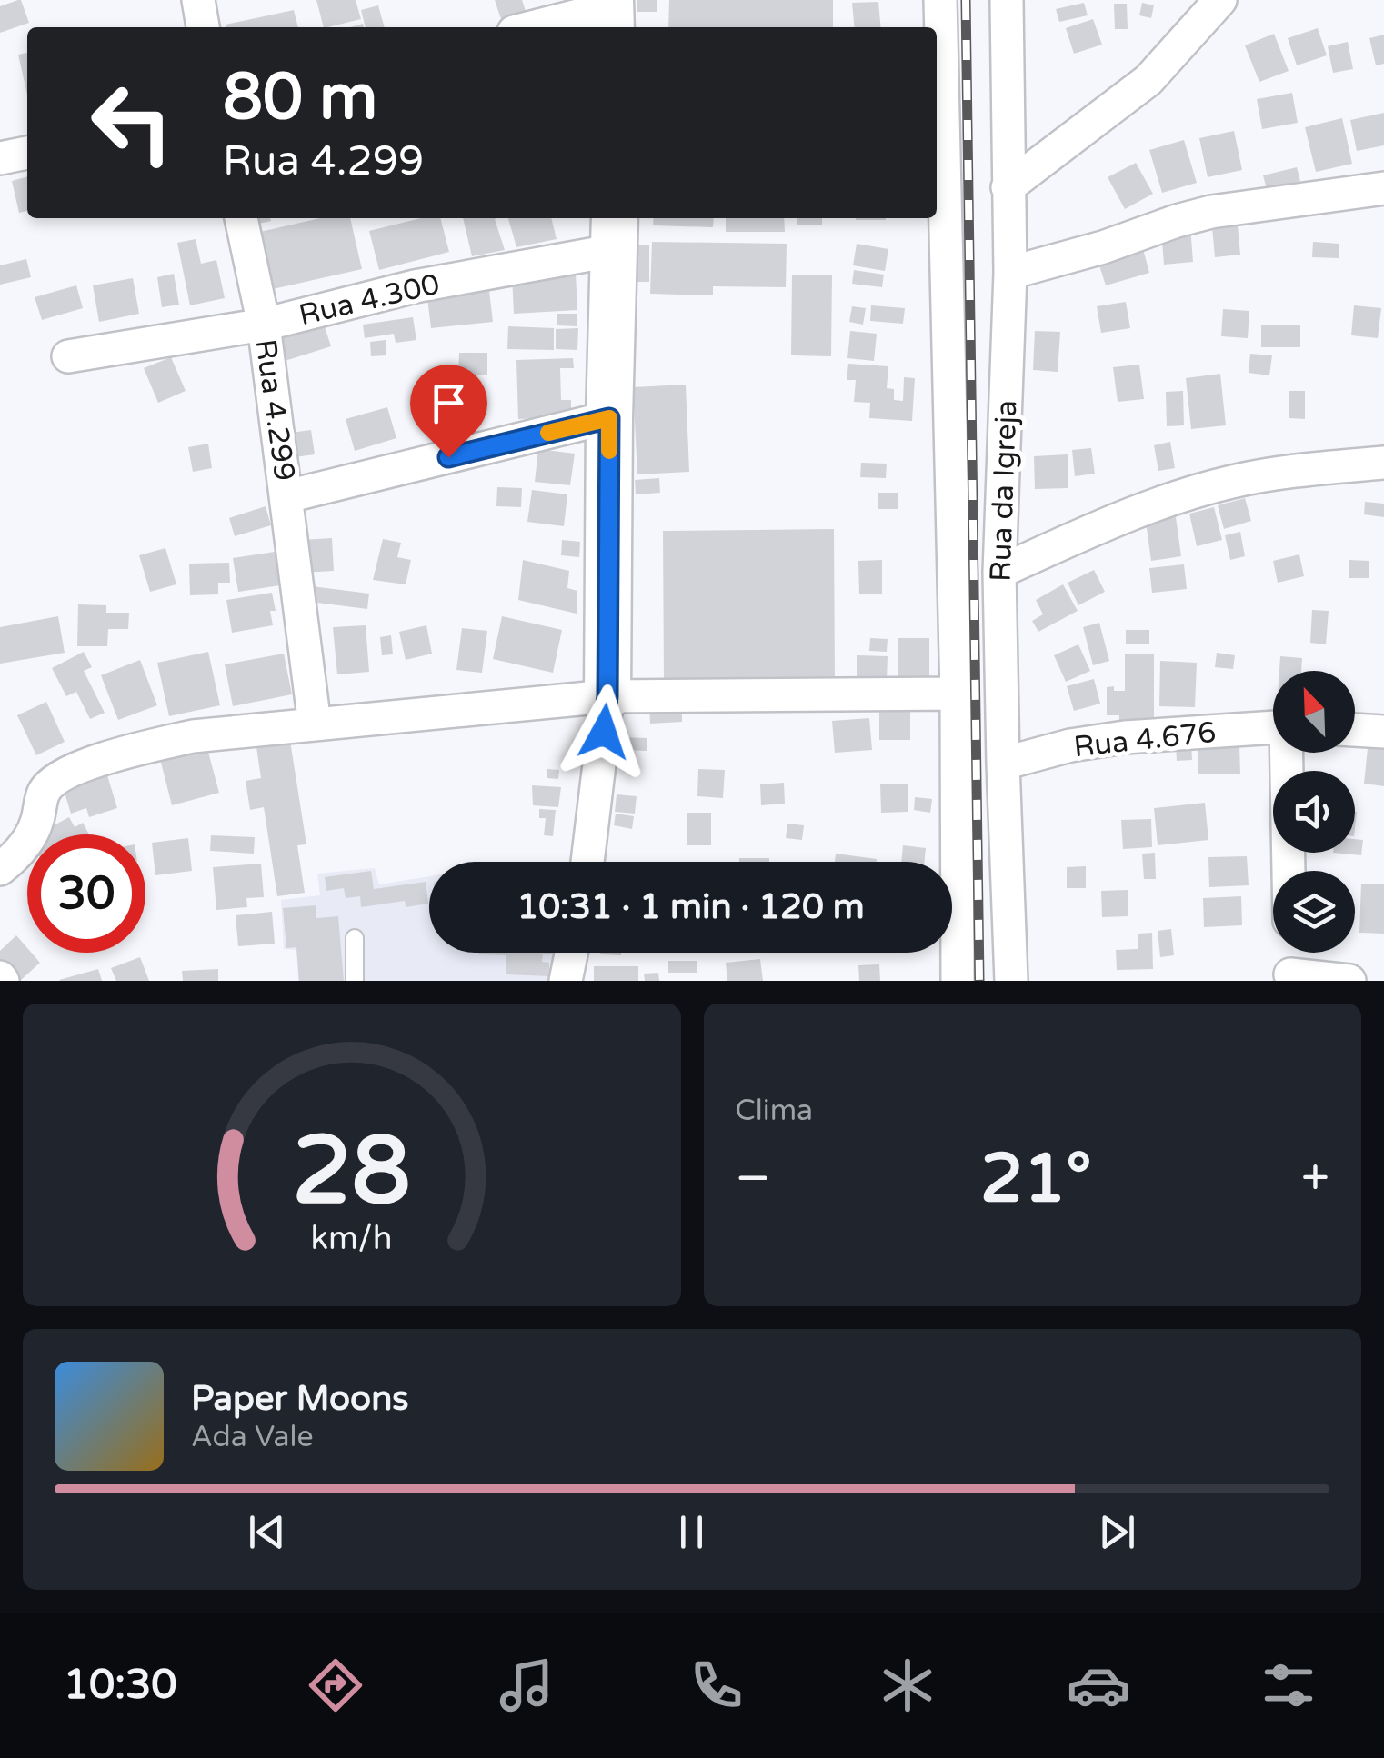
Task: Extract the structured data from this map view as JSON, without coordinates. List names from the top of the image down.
{
  "streets": {
    "street": [
      "Rua 4.300",
      "Rua 4.299",
      "Rua da Igreja",
      "Rua 4.676"
    ]
  },
  "crossings": [
    ["Rua 4.300", "Rua 4.299"],
    ["Rua da Igreja", "Rua 4.676"]
  ],
  "north": "top left",
  "page": {
    "turn": ["80 m", "Rua 4.299"],
    "limit": "30",
    "trip": "10:31 · 1 min · 120 m",
    "tile": "Clima",
    "heat": ["−", "21°", "+"],
    "song": ["Paper Moons", "Ada Vale"],
    "tabs": "10:30",
    "gauge": ["28", "km/h"]
  }
}
